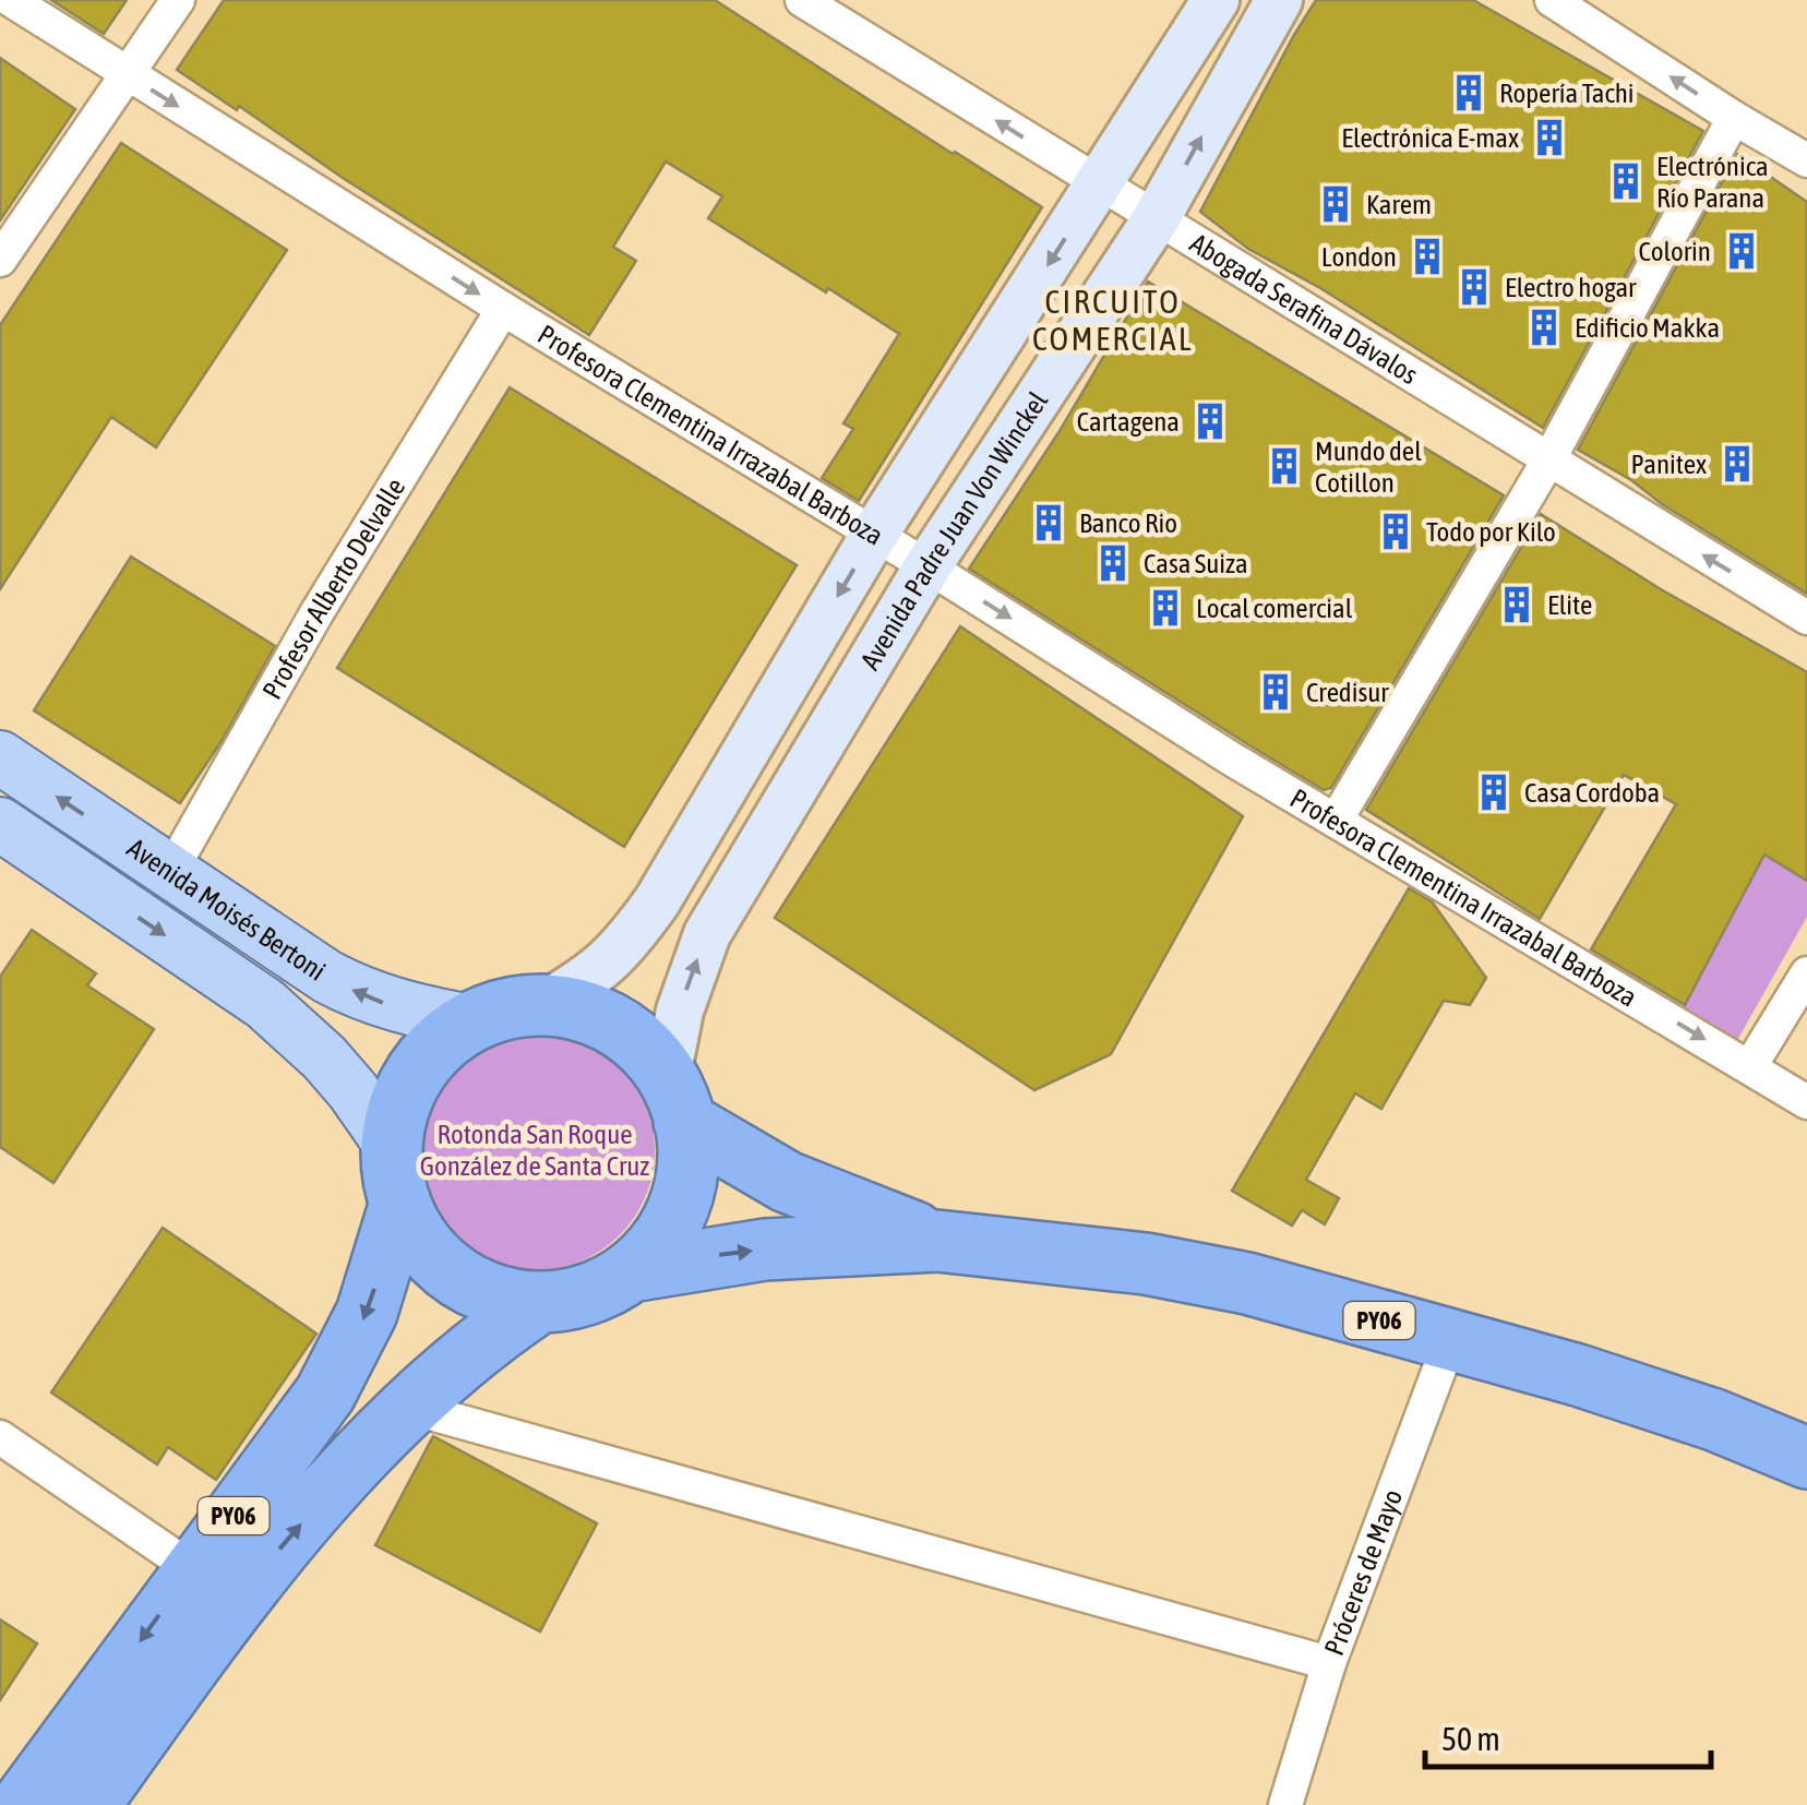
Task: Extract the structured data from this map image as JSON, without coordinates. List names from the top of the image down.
{
  "streets": {
    "highway": ["PY06"],
    "main road": ["Avenida Padre Juan Von Winckel", "Avenida Moisés Bertoni"],
    "street": [
      "Abogada Serafina Dávalos",
      "Profesora Clementina Irrazabal Barboza",
      "Profesor Alberto Delvalle",
      "Próceres de Mayo"
    ]
  },
  "crossings": [
    ["Abogada Serafina Dávalos", "Avenida Padre Juan Von Winckel"],
    ["Profesora Clementina Irrazabal Barboza", "Avenida Padre Juan Von Winckel"],
    ["Profesora Clementina Irrazabal Barboza", "Profesor Alberto Delvalle"],
    ["Avenida Padre Juan Von Winckel", "Avenida Moisés Bertoni"],
    ["Avenida Padre Juan Von Winckel", "PY06"],
    ["Profesor Alberto Delvalle", "Avenida Moisés Bertoni"],
    ["Avenida Moisés Bertoni", "PY06"],
    ["PY06", "Próceres de Mayo"]
  ],
  "one_way": ["Abogada Serafina Dávalos", "Profesora Clementina Irrazabal Barboza"],
  "districts": ["CIRCUITO COMERCIAL"],
  "parks": ["Rotonda San Roque González de Santa Cruz"],
  "places": {
    "building": [
      "Ropería Tachi",
      "Electrónica E-max",
      "Electrónica Río Parana",
      "Karem",
      "Colorin",
      "London",
      "Electro hogar",
      "Edificio Makka",
      "Cartagena",
      "Panitex",
      "Mundo del Cotillon",
      "Banco Rio",
      "Todo por Kilo",
      "Casa Suiza",
      "Elite",
      "Local comercial",
      "Credisur",
      "Casa Cordoba"
    ]
  },
  "scale_bar": "50 m"
}
